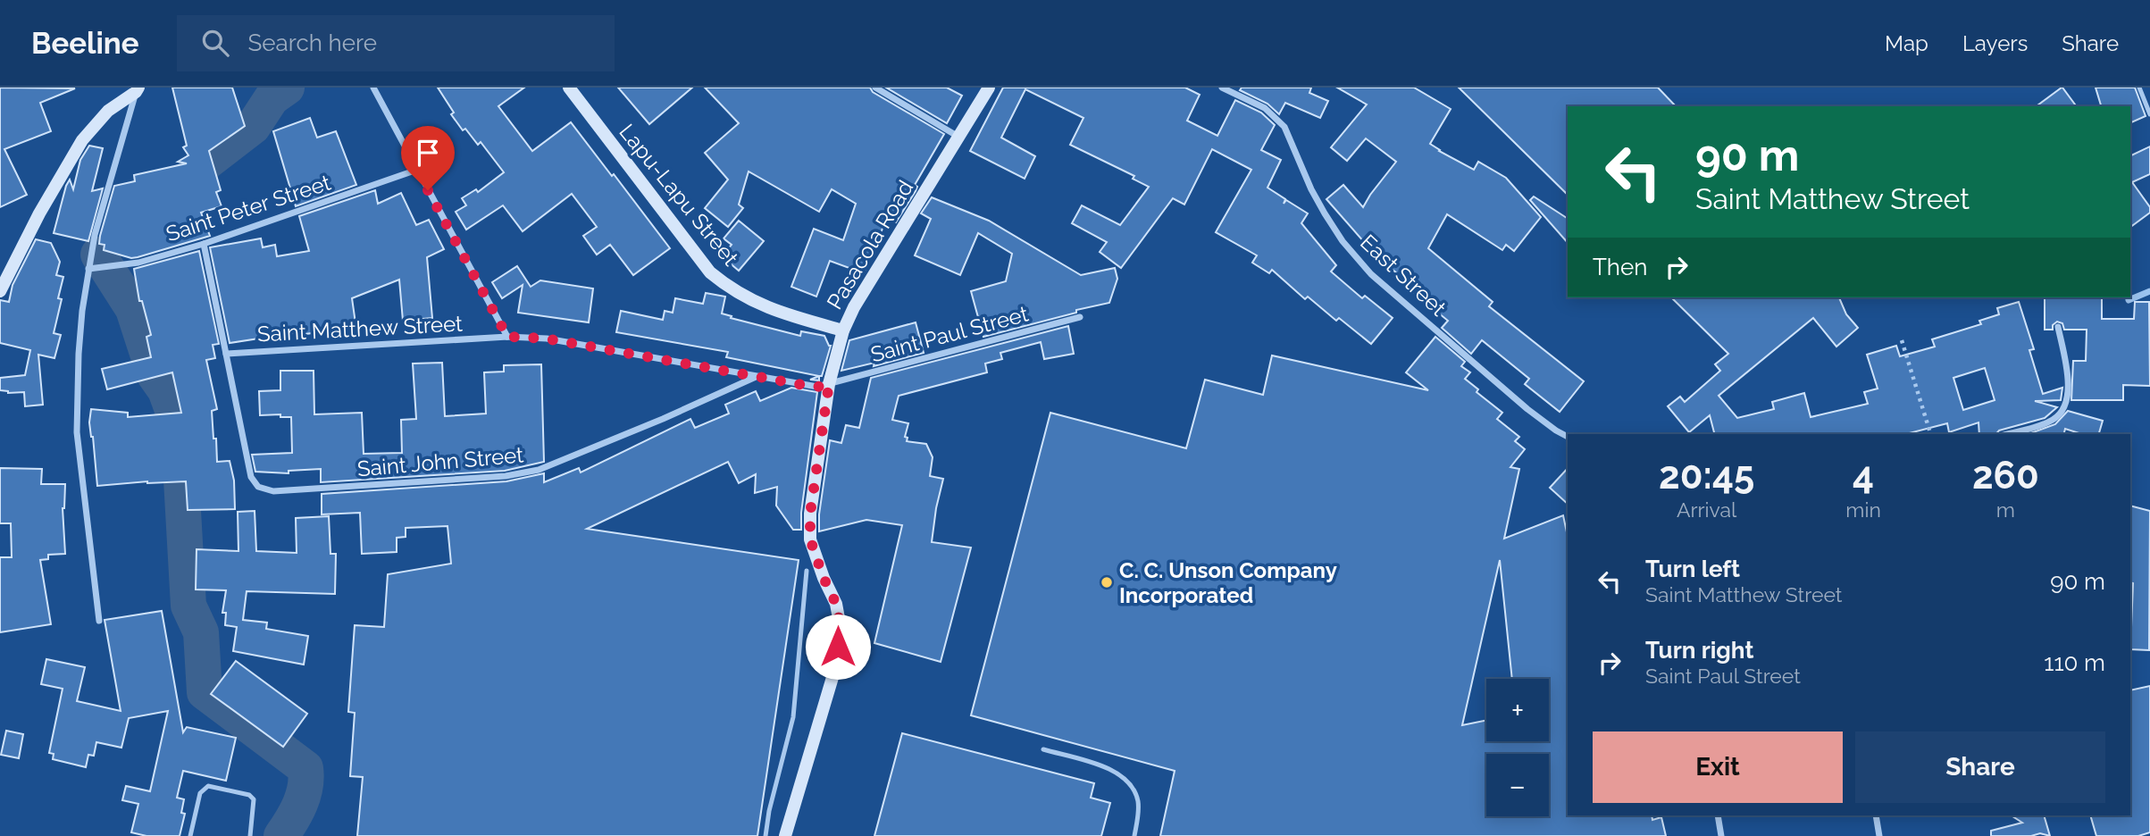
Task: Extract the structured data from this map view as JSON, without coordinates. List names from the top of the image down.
{
  "streets": {
    "street": [
      "Lapu-Lapu Street",
      "Saint Peter Street",
      "Pasacola Road",
      "East Street",
      "Saint Matthew Street",
      "Saint Paul Street",
      "Saint John Street"
    ]
  },
  "crossings": [
    ["Lapu-Lapu Street", "Pasacola Road"],
    ["Pasacola Road", "Saint Matthew Street"],
    ["Pasacola Road", "Saint Paul Street"],
    ["Saint Matthew Street", "Saint Paul Street"],
    ["Saint Matthew Street", "Saint John Street"]
  ],
  "places": ["C. C. Unson Company Incorporated"],
  "page": {
    "header": "Beeline",
    "search": "Search here",
    "nav": ["Map", "Layers", "Share"],
    "turn": ["90 m", "Saint Matthew Street"],
    "then": "Then",
    "eta": [
      "20:45",
      "Arrival",
      "4",
      "min",
      "260",
      "m"
    ],
    "list": [
      {
        "name": "Turn left",
        "note": "Saint Matthew Street",
        "value": "90 m"
      },
      {
        "name": "Turn right",
        "note": "Saint Paul Street",
        "value": "110 m"
      }
    ],
    "map_buttons": ["+", "−"],
    "buttons": ["Exit", "Share"]
  }
}
